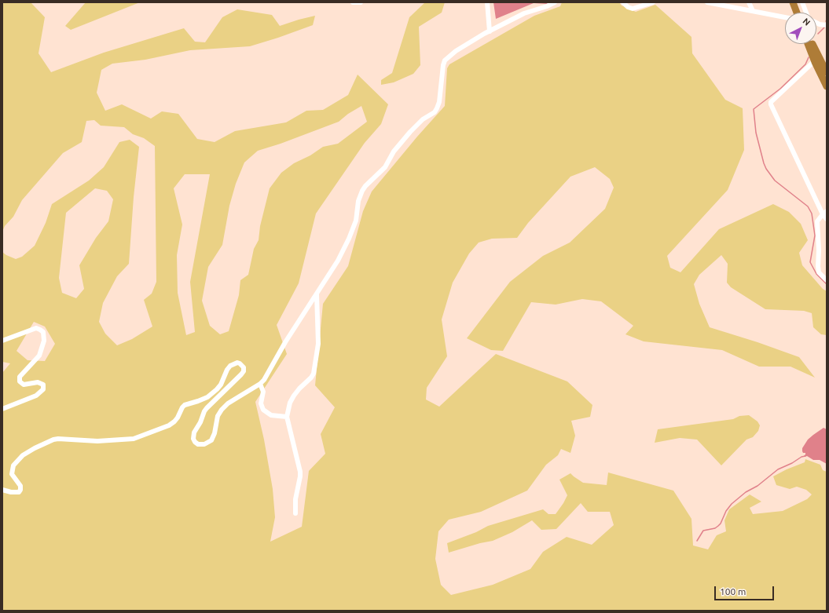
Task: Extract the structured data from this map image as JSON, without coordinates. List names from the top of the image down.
{
  "scale_bar": "100 m",
  "north": "top right"
}
